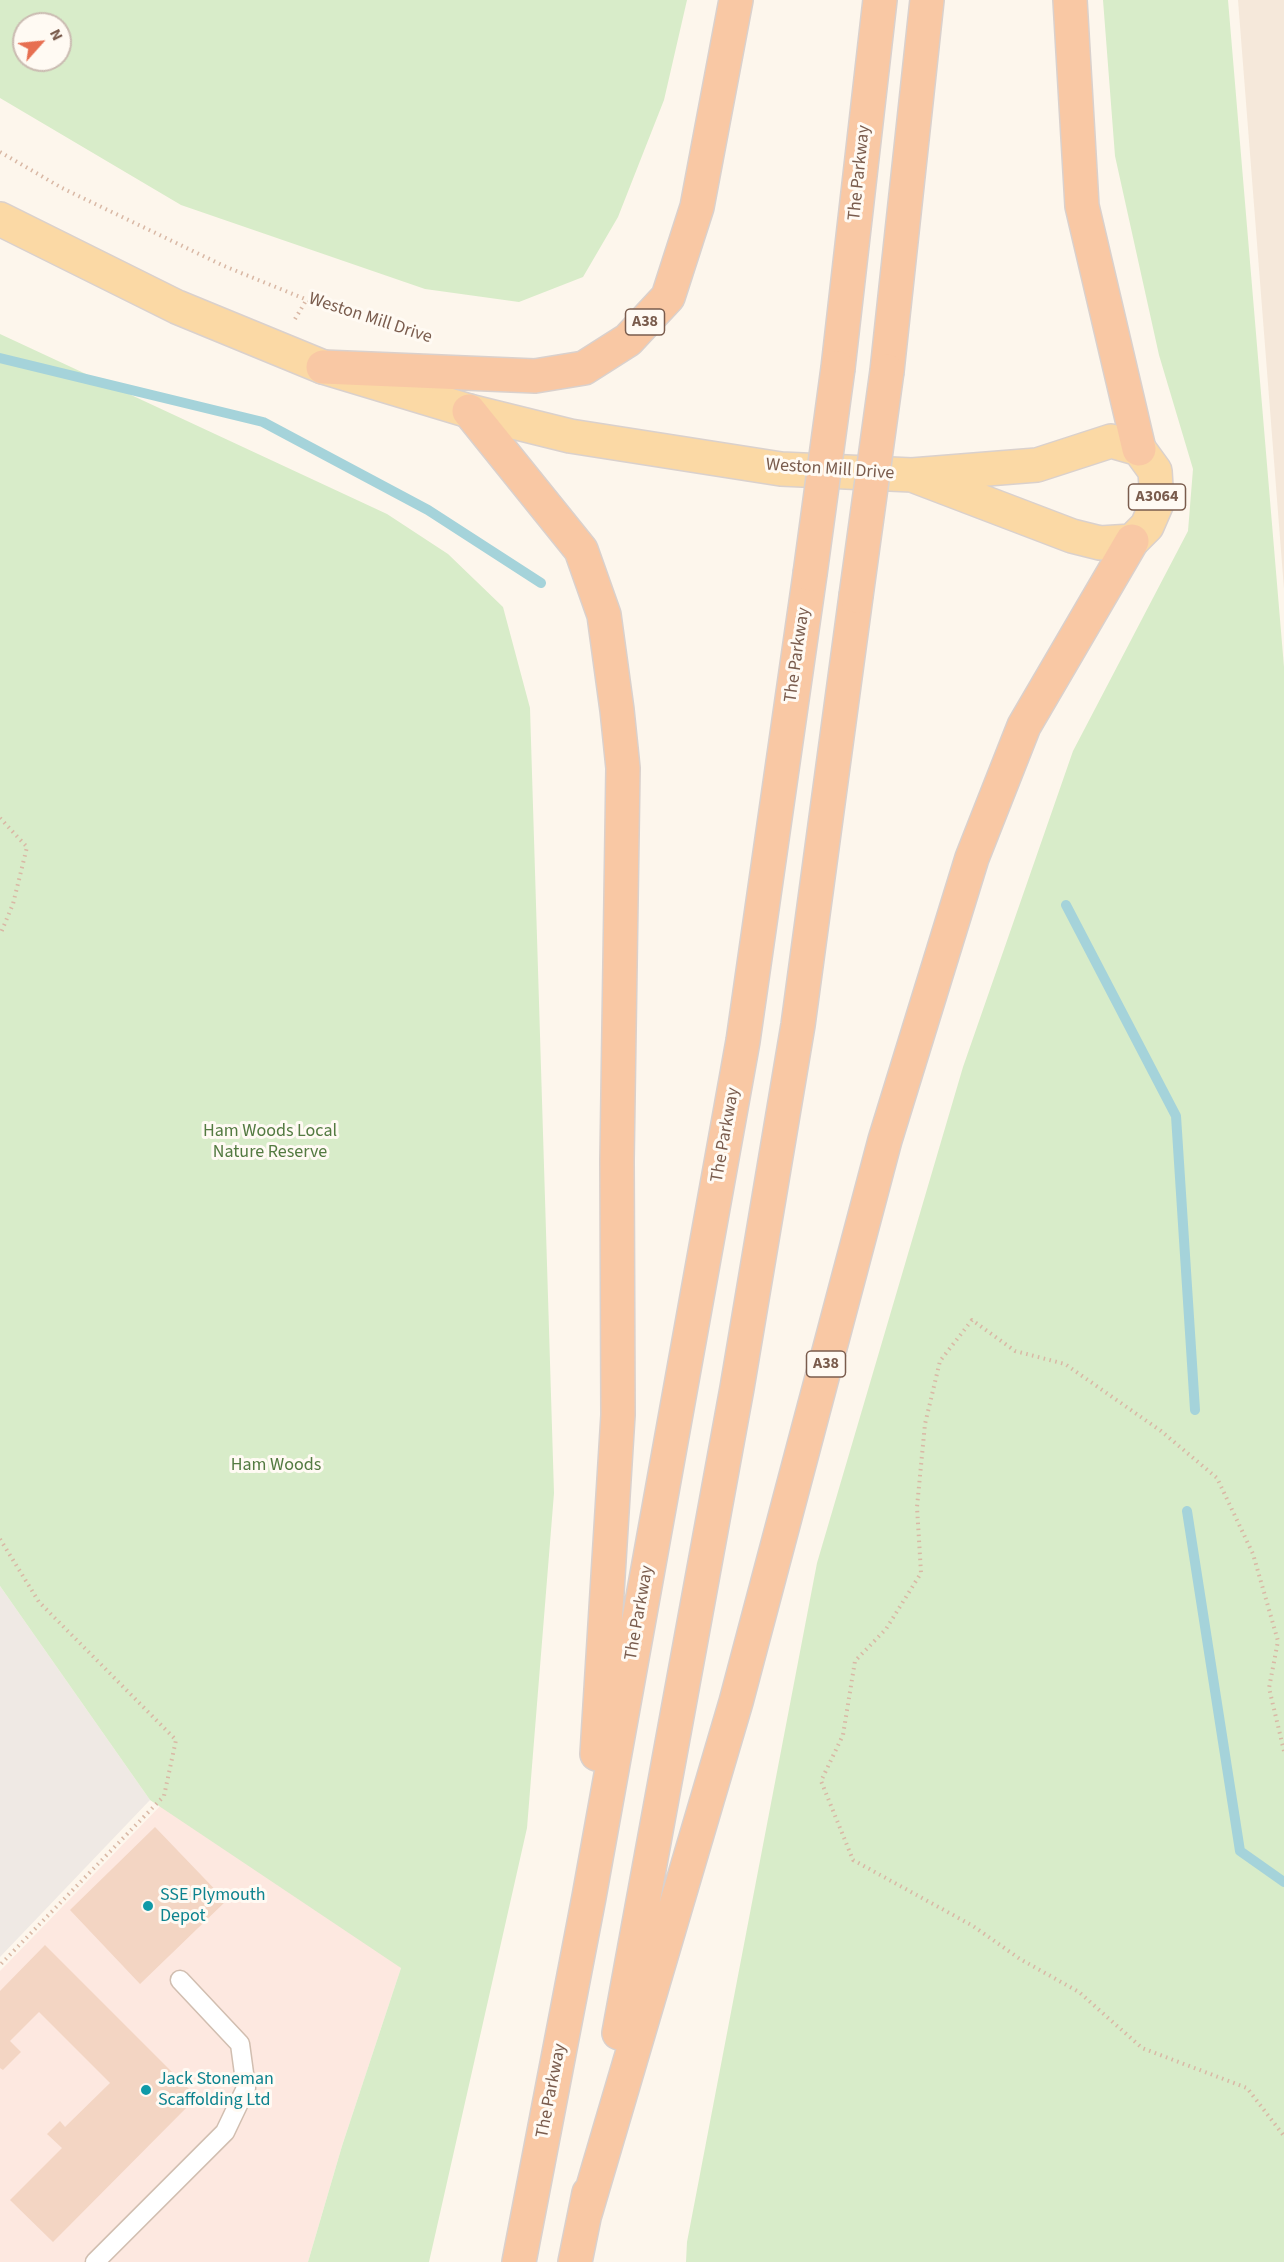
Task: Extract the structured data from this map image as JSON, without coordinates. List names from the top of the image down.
{
  "streets": {
    "highway": ["The Parkway", "A38"],
    "main road": ["Weston Mill Drive", "A3064"]
  },
  "crossings": [
    ["Weston Mill Drive", "A38"],
    ["A38", "A3064"]
  ],
  "parks": ["Ham Woods Local Nature Reserve", "Ham Woods"],
  "places": ["SSE Plymouth Depot", "Jack Stoneman Scaffolding Ltd"],
  "north": "top right"
}
